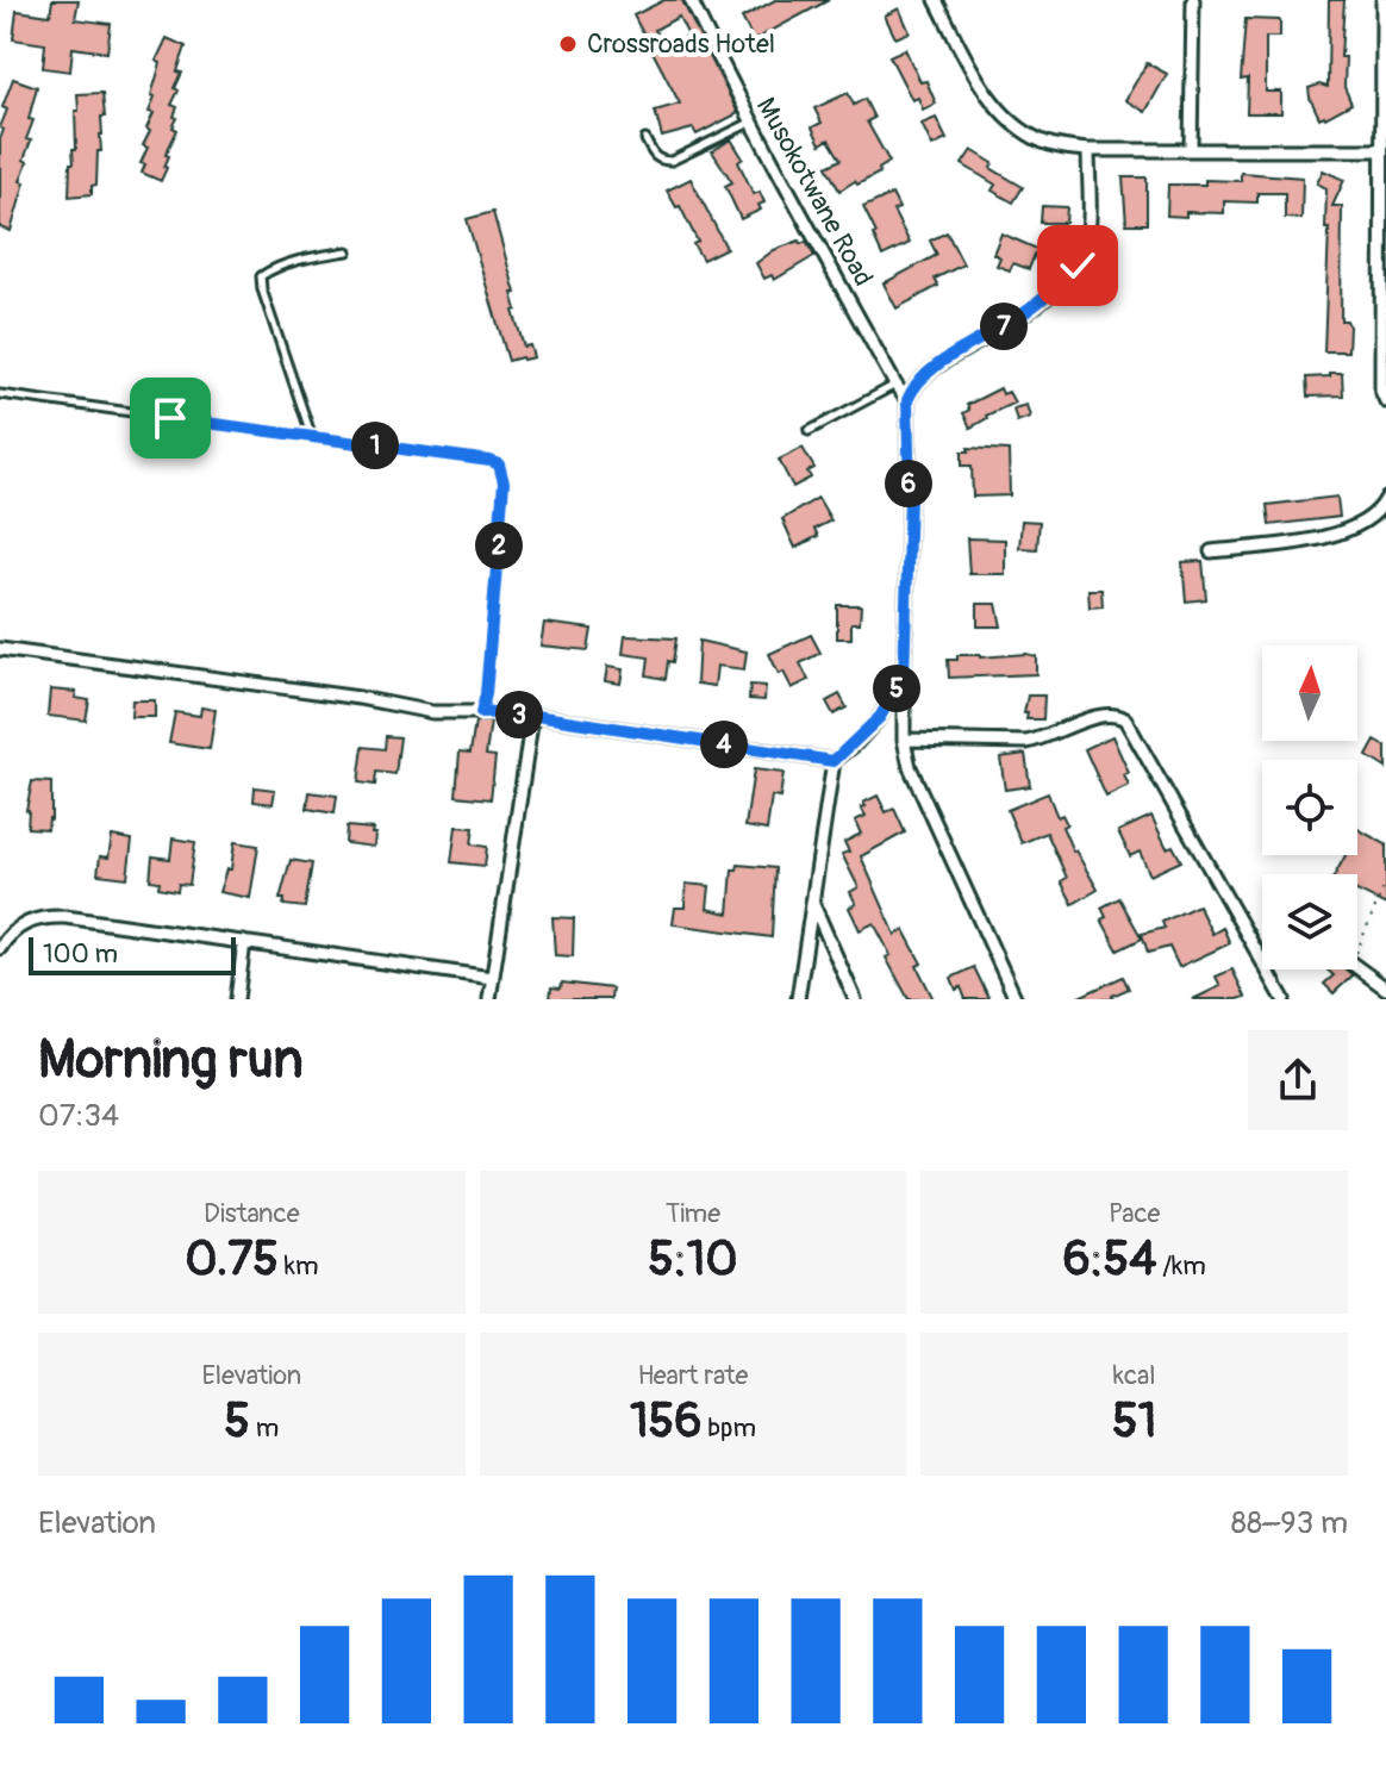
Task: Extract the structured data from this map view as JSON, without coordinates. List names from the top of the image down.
{
  "streets": {
    "street": ["Musokotwane Road"]
  },
  "places": ["Crossroads Hotel"],
  "scale_bar": "100 m",
  "north": "top",
  "page": {
    "pins": [
      "7",
      "1",
      "6",
      "2",
      "5",
      "3",
      "4"
    ],
    "scale": "100 m",
    "heading": ["Morning run", "07:34"],
    "stats": [
      ["Distance", "0.75 km"],
      ["Time", "5:10"],
      ["Pace", "6:54 /km"],
      ["Elevation", "5 m"],
      ["Heart rate", "156 bpm"],
      ["kcal", "51"]
    ],
    "chart": ["Elevation", "88–93 m"]
  }
}
